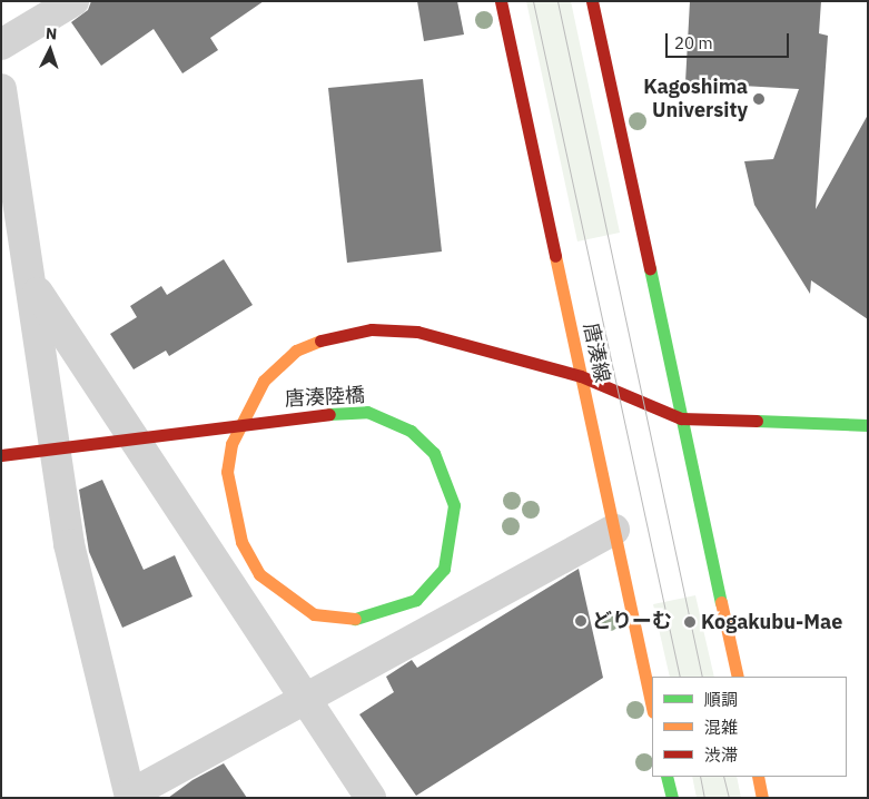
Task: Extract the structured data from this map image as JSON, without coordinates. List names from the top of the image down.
{
  "streets": {
    "street": ["唐湊線", "唐湊陸橋"]
  },
  "crossings": [
    ["唐湊線", "唐湊陸橋"]
  ],
  "places": ["Kagoshima University", "どりーむ", "Kogakubu-Mae"],
  "legend": ["順調", "混雑", "渋滞"],
  "scale_bar": "20 m",
  "north": "top"
}
